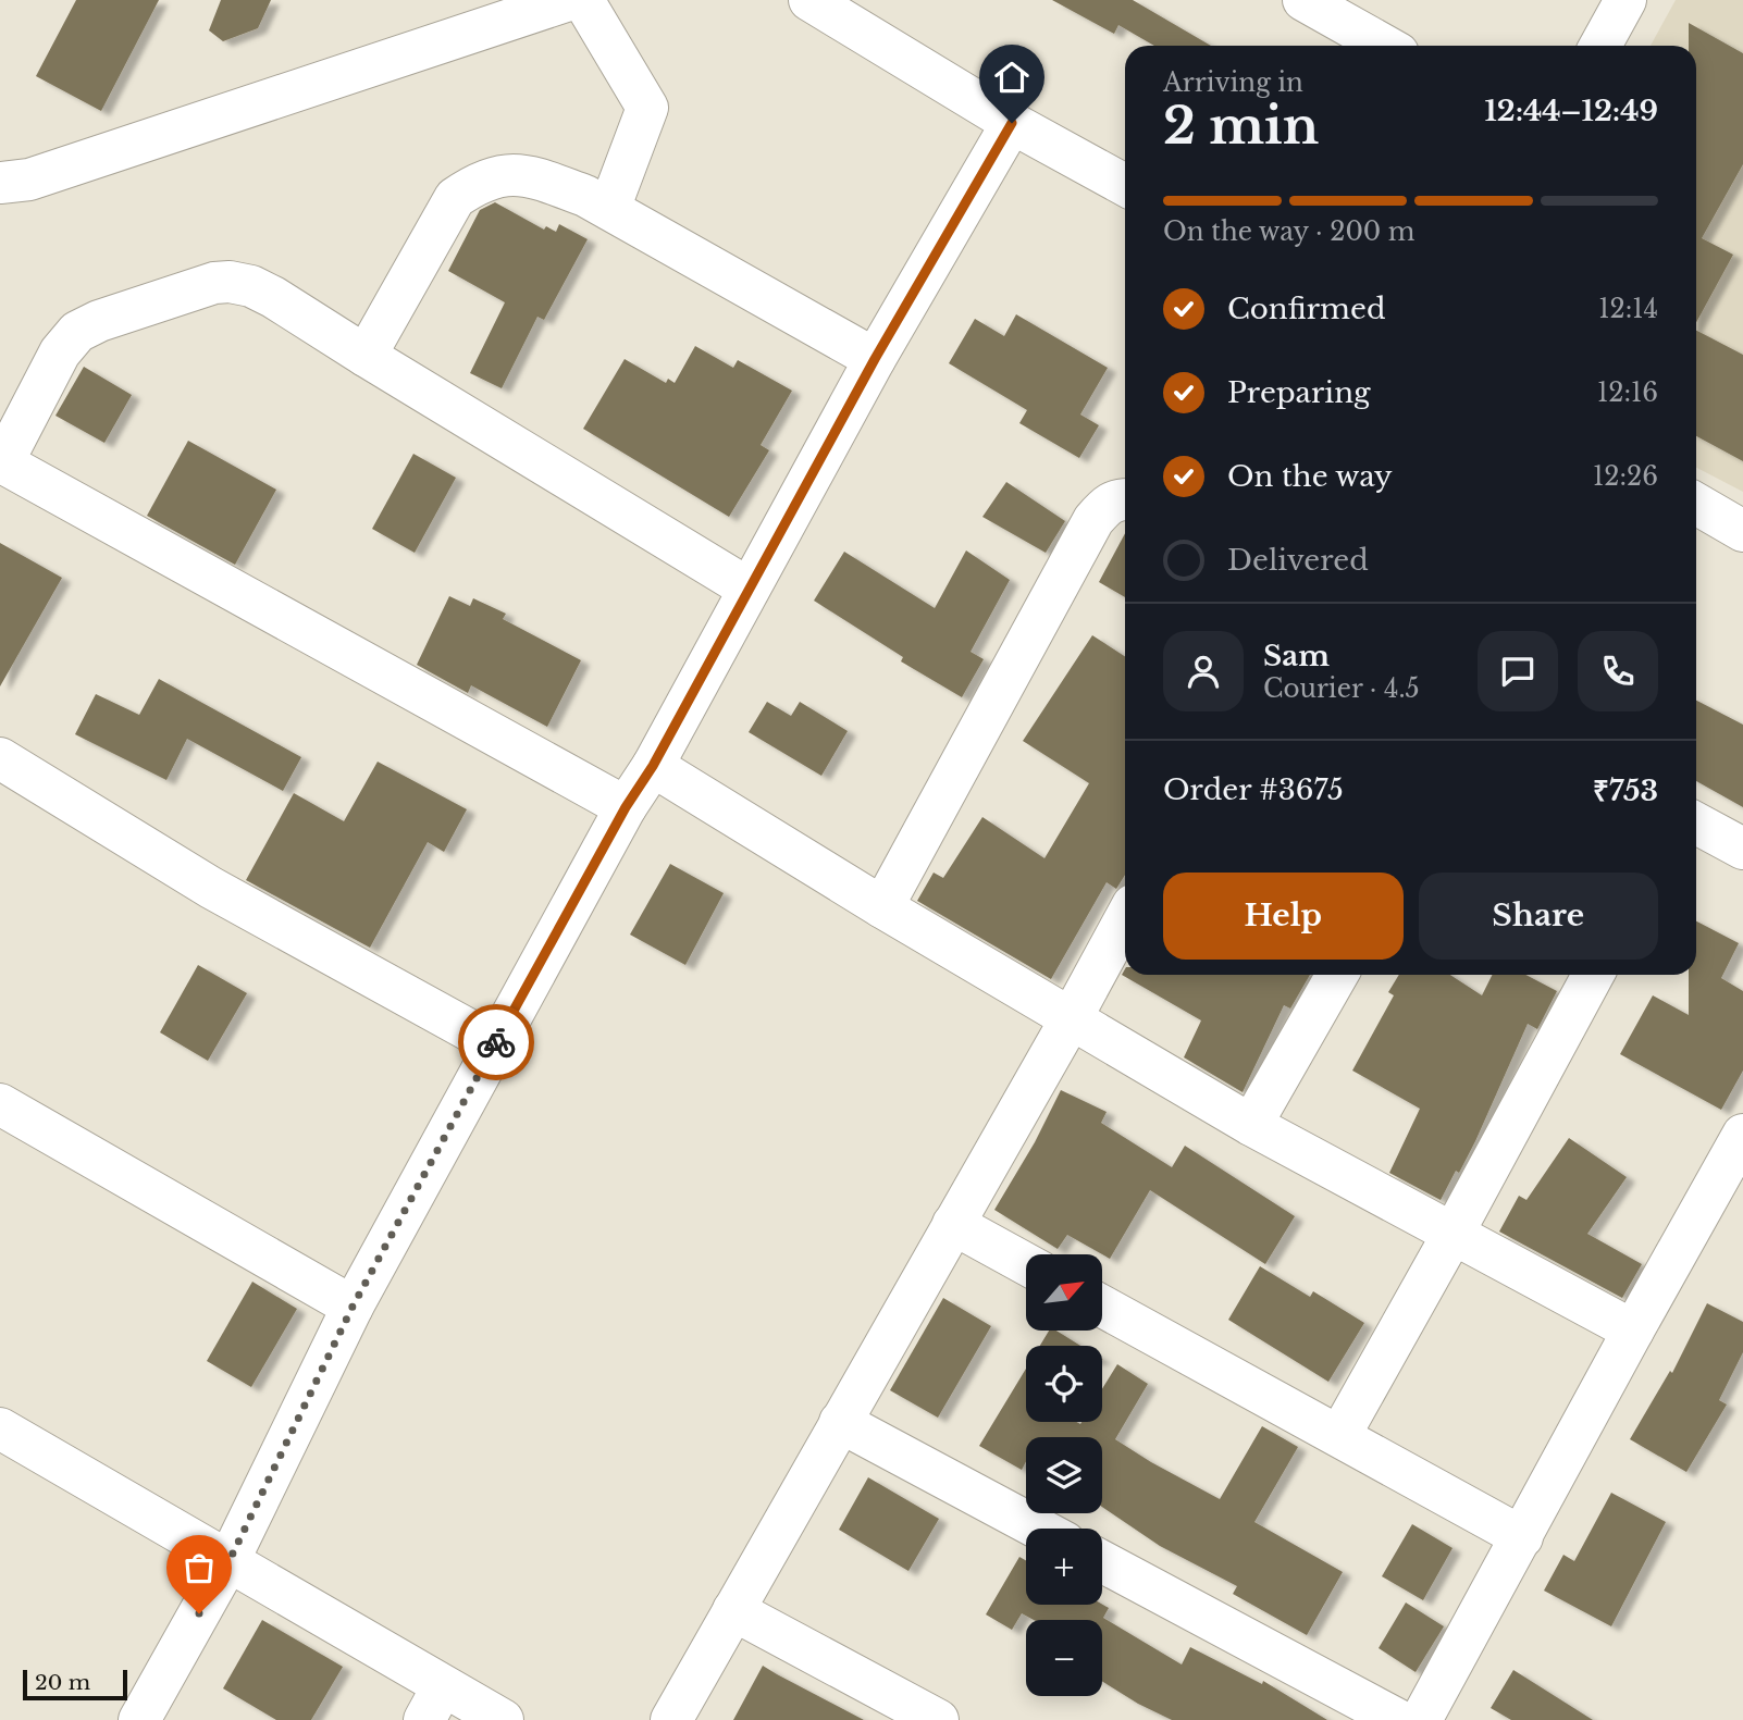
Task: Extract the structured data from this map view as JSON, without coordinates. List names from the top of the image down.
{
  "scale_bar": "20 m",
  "north": "top right",
  "page": {
    "heading": ["2 min", "Arriving in", "12:44–12:49"],
    "panel": [
      "Sam",
      "Courier · 4.5",
      "Order #3675",
      "₹753"
    ],
    "bar": "On the way · 200 m",
    "list": [
      ["Confirmed", "12:14"],
      ["Preparing", "12:16"],
      ["On the way", "12:26"],
      "Delivered"
    ],
    "buttons": ["Help", "Share"],
    "map_buttons": ["+", "−"],
    "scale": "20 m"
  }
}
